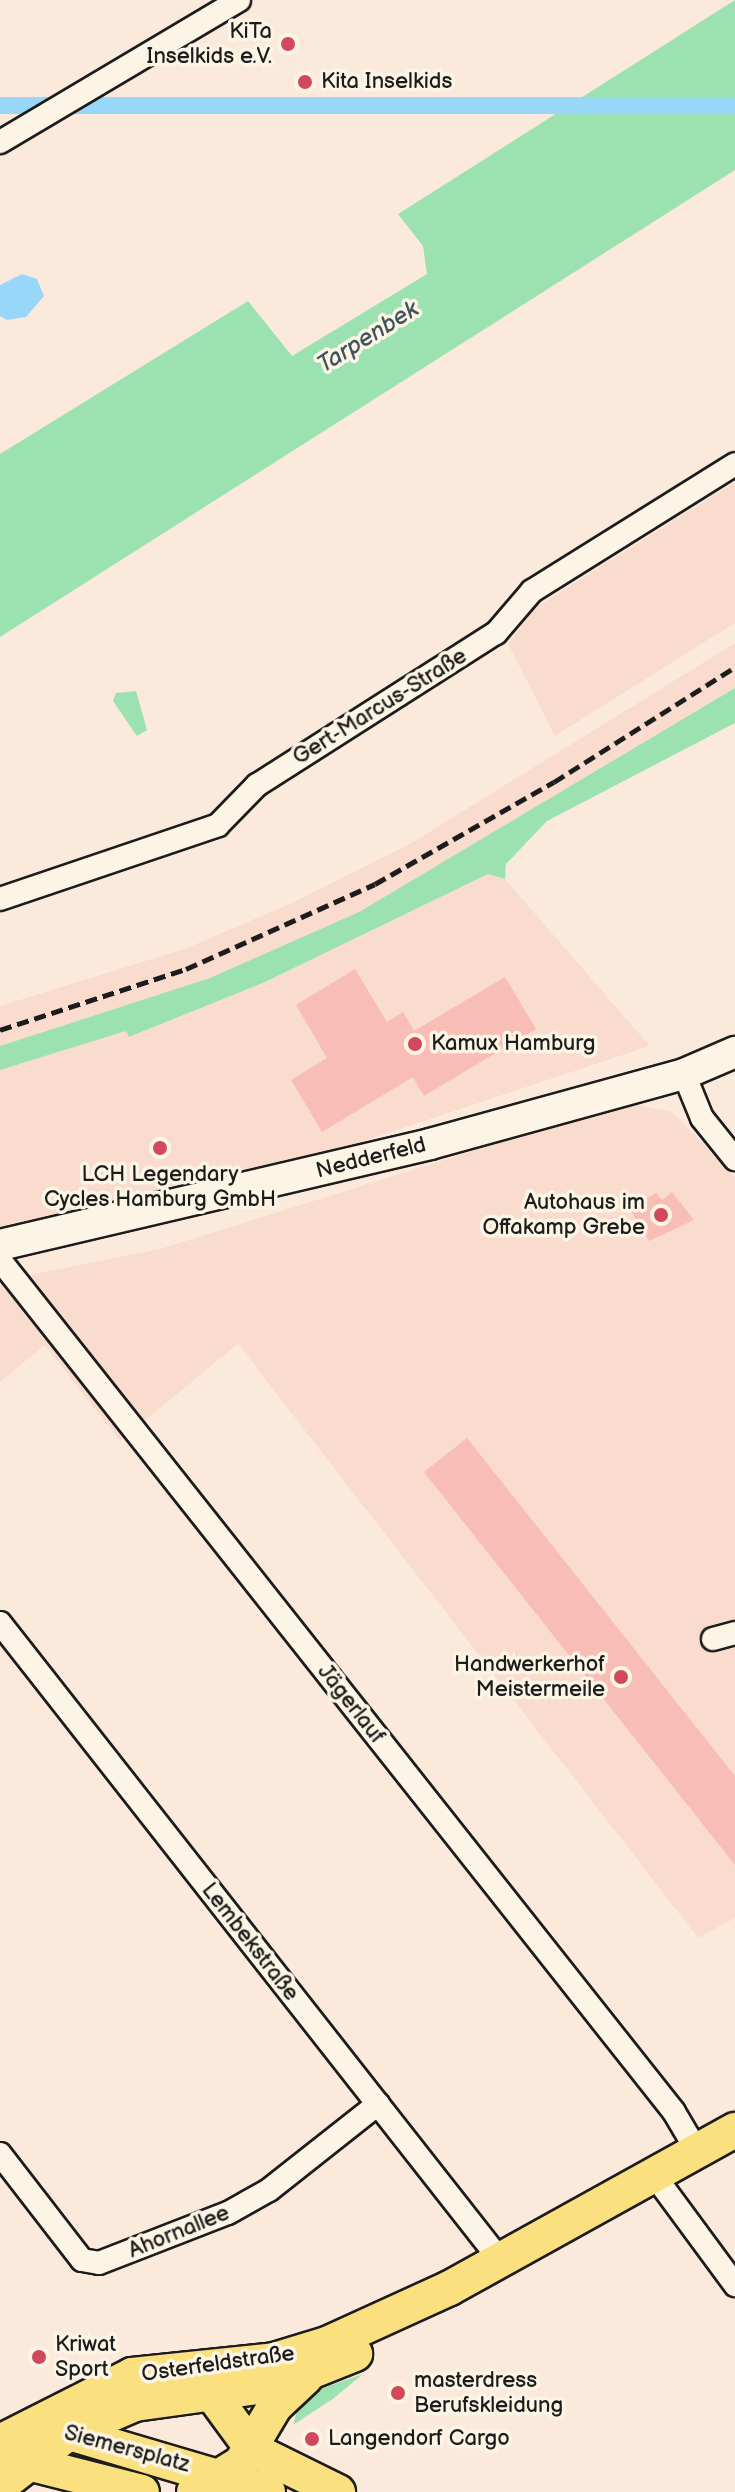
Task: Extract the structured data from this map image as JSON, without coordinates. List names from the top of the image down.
{
  "streets": {
    "main road": ["Nedderfeld", "Osterfeldstraße", "Siemersplatz"],
    "street": [
      "Gert-Marcus-Straße",
      "Jägerlauf",
      "Lembekstraße",
      "Ahornallee"
    ]
  },
  "crossings": [
    ["Jägerlauf", "Osterfeldstraße"],
    ["Lembekstraße", "Ahornallee"],
    ["Lembekstraße", "Osterfeldstraße"],
    ["Osterfeldstraße", "Siemersplatz"]
  ],
  "water": ["Tarpenbek"],
  "places": [
    "KiTa Inselkids e.V.",
    "Kita Inselkids",
    "Kamux Hamburg",
    "LCH Legendary Cycles Hamburg GmbH",
    "Autohaus im Offakamp Grebe",
    "Handwerkerhof Meistermeile",
    "Kriwat Sport",
    "masterdress Berufskleidung",
    "Langendorf Cargo"
  ]
}
